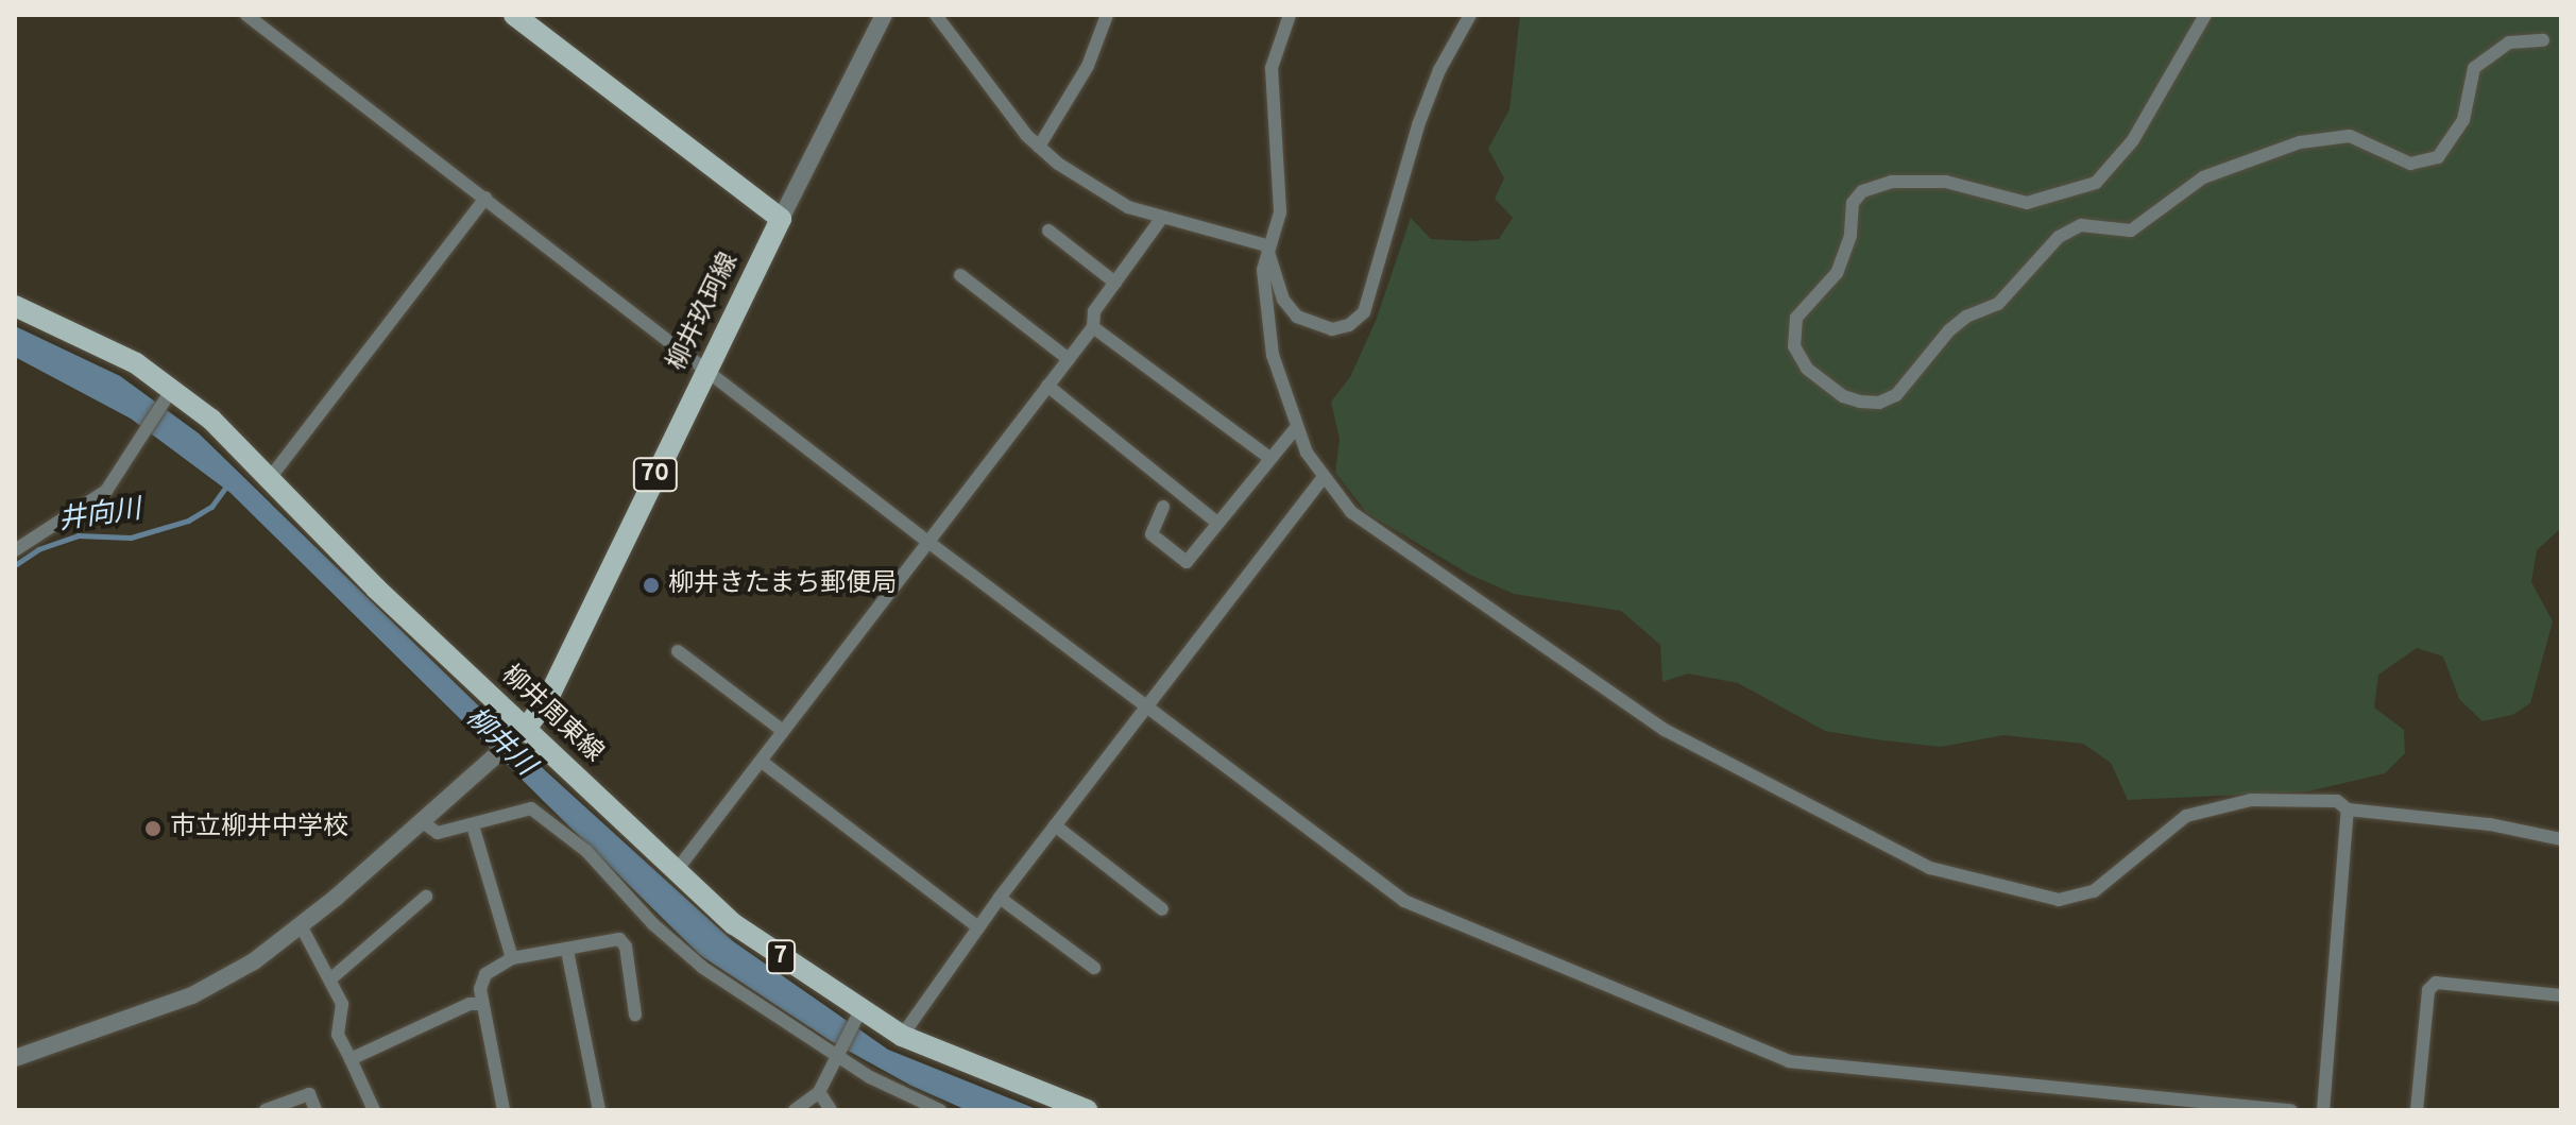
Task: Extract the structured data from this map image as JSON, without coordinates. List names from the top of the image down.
{
  "streets": {
    "main road": [
      "柳井玖珂線",
      "70",
      "柳井周東線",
      "7"
    ]
  },
  "crossings": [
    ["柳井玖珂線", "柳井周東線"]
  ],
  "water": ["井向川", "柳井川"],
  "places": ["柳井きたまち郵便局", "市立柳井中学校"]
}
